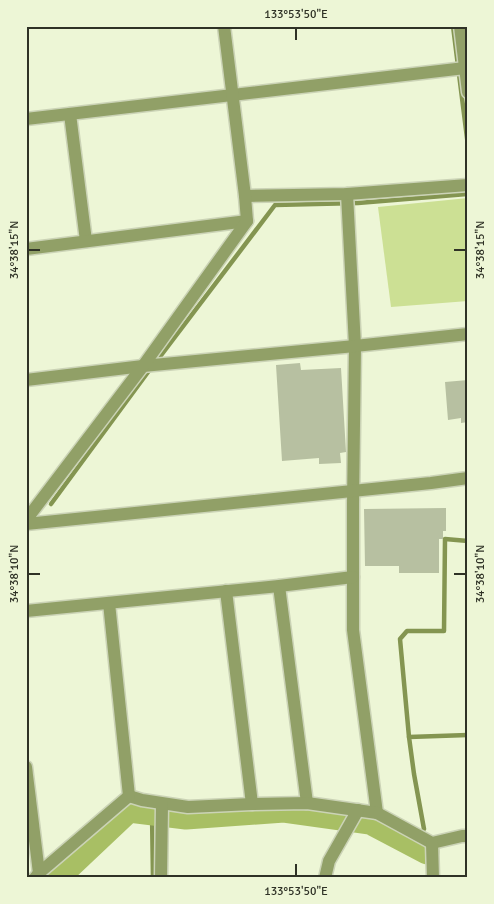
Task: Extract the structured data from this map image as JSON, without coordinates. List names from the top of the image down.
{
  "coordinates": ["133°53'50\"E", "34°38'15\"N", "34°38'10\"N"]
}
